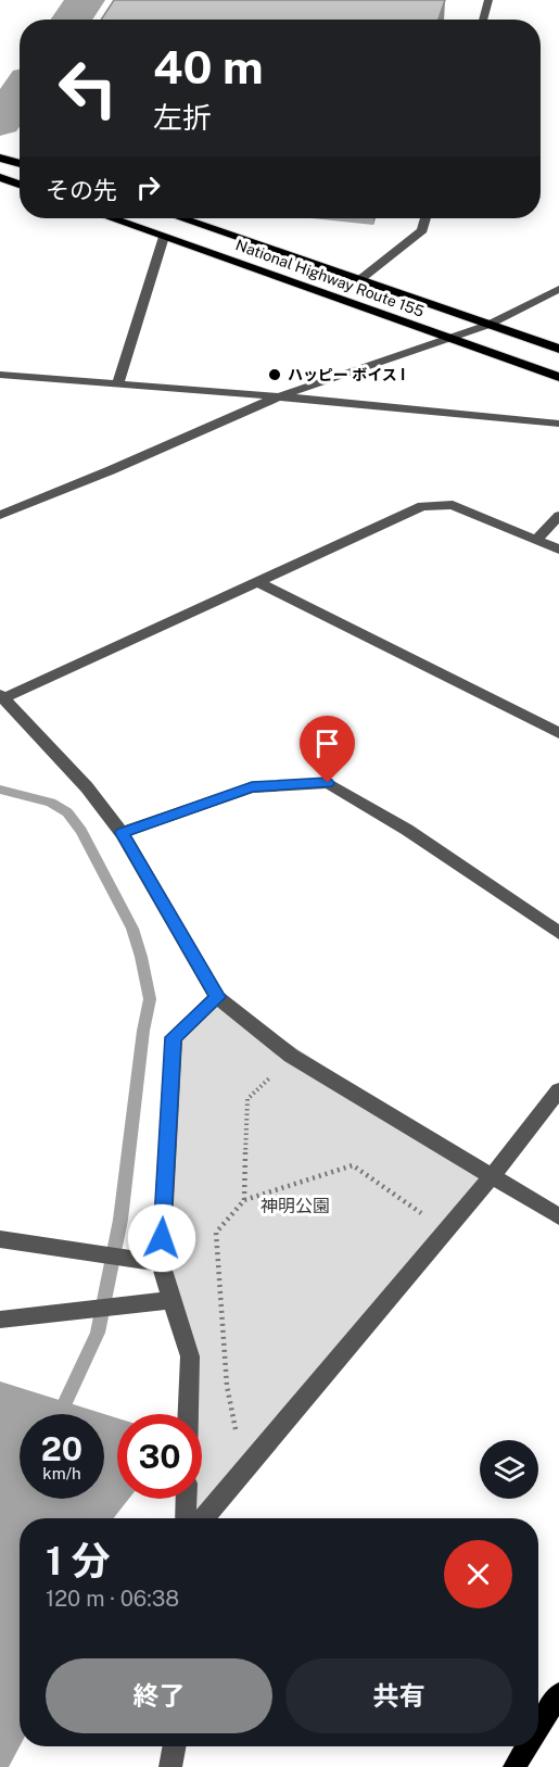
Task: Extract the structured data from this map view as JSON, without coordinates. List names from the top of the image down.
{
  "streets": {
    "highway": ["National Highway Route 155"]
  },
  "parks": ["神明公園"],
  "places": ["ハッピー ボイス I"],
  "page": {
    "turn": ["40 m", "左折"],
    "then": "その先",
    "speed": "20 km/h",
    "limit": "30",
    "heading": ["1 分", "120 m · 06:38"],
    "buttons": ["終了", "共有"]
  }
}
